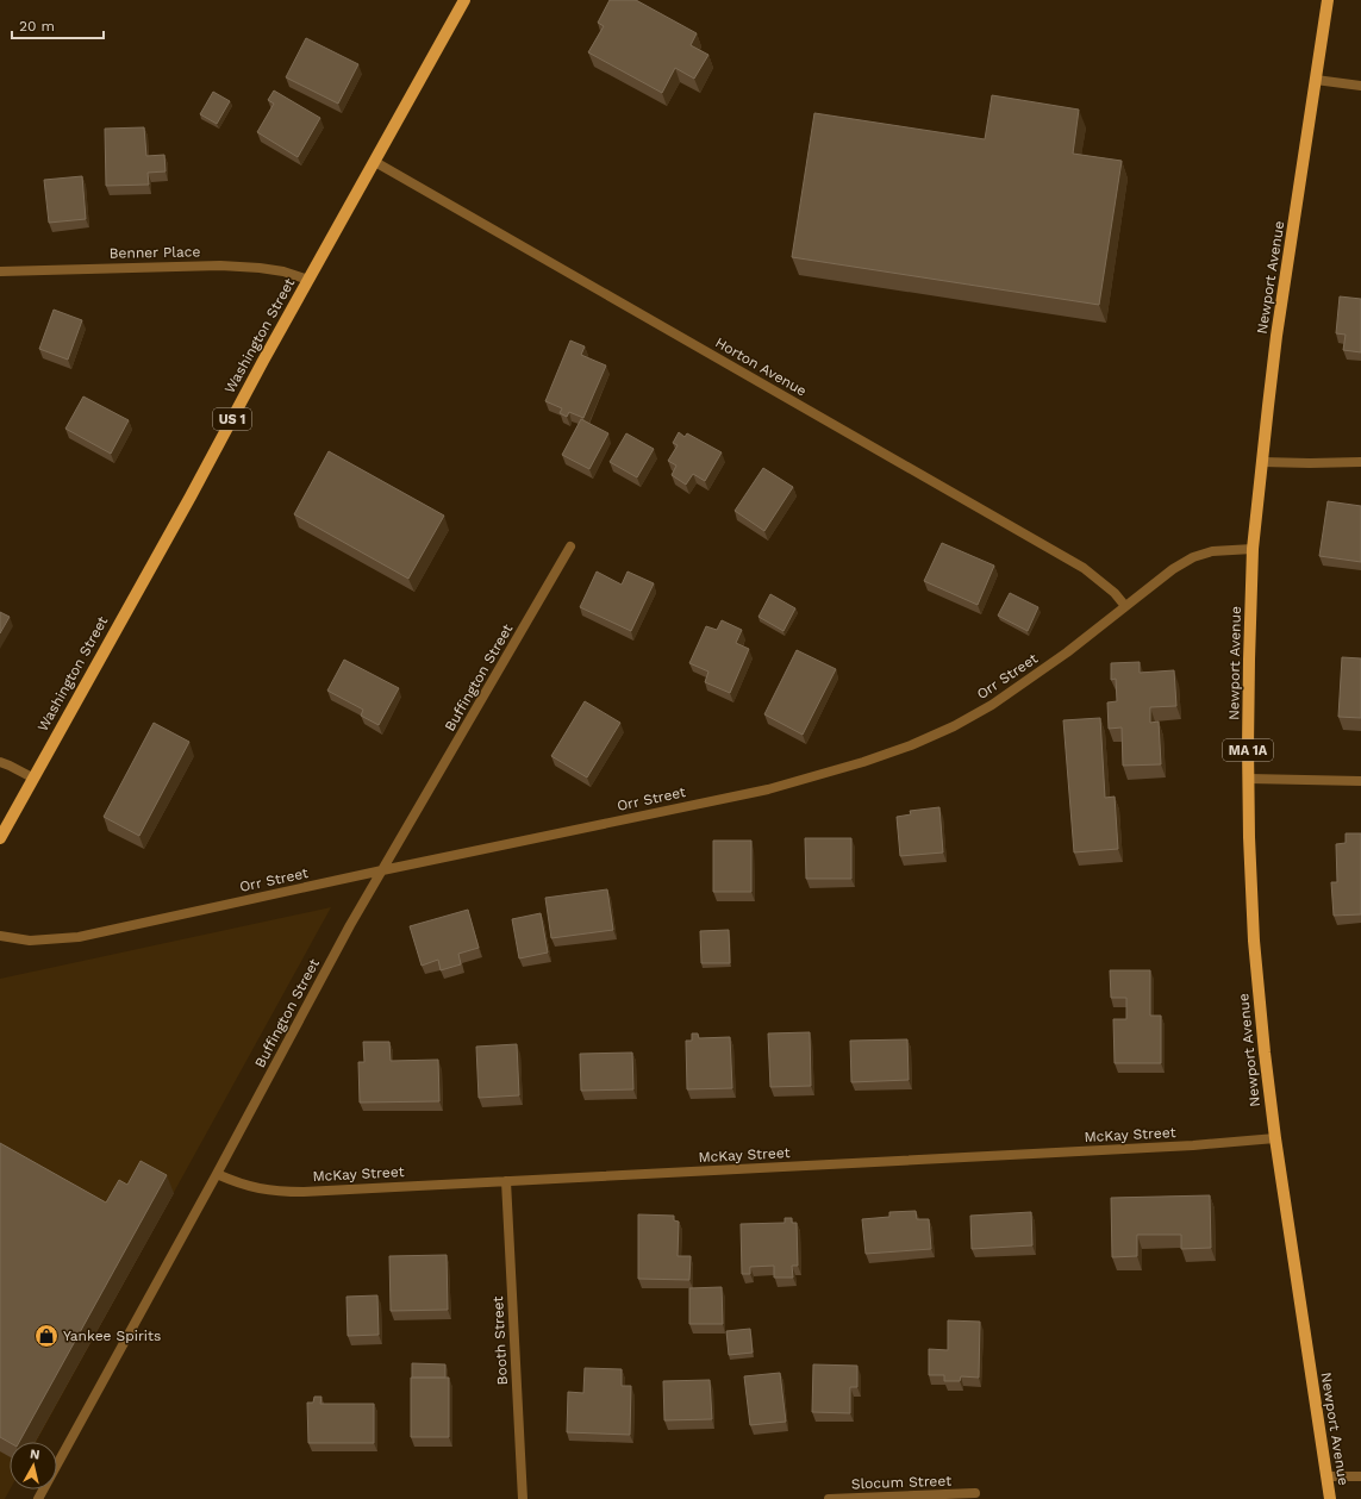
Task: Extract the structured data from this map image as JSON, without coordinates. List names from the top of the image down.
{
  "streets": {
    "main road": [
      "Newport Avenue",
      "Washington Street",
      "US 1",
      "MA 1A"
    ],
    "street": [
      "Benner Place",
      "Horton Avenue",
      "Orr Street",
      "Buffington Street",
      "McKay Street",
      "Booth Street",
      "Slocum Street"
    ]
  },
  "crossings": [
    ["Benner Place", "Washington Street"],
    ["Newport Avenue", "Orr Street"],
    ["Newport Avenue", "McKay Street"],
    ["Washington Street", "Horton Avenue"],
    ["Horton Avenue", "Orr Street"],
    ["Orr Street", "Buffington Street"],
    ["Buffington Street", "McKay Street"],
    ["McKay Street", "Booth Street"]
  ],
  "places": {
    "shop": ["Yankee Spirits"]
  },
  "scale_bar": "20 m",
  "north": "top"
}
